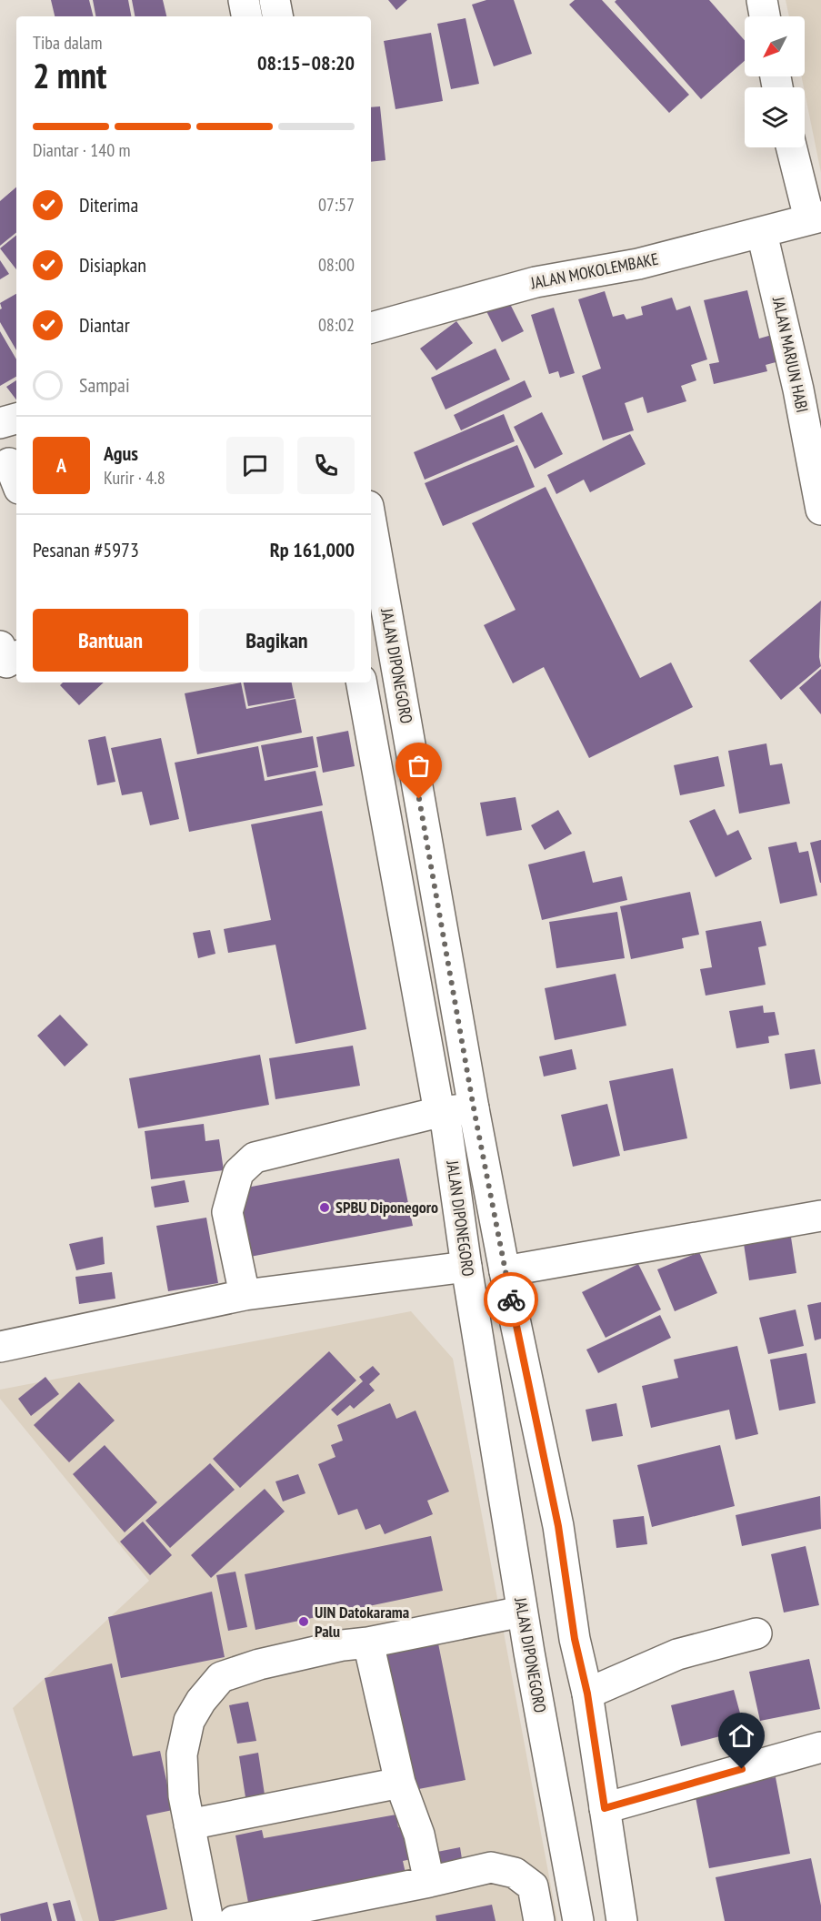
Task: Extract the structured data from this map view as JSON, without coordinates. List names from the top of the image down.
{
  "streets": {
    "main road": ["JALAN MOKOLEMBAKE", "JALAN MARJUN HABI", "JALAN DIPONEGORO"]
  },
  "crossings": [
    ["JALAN MOKOLEMBAKE", "JALAN MARJUN HABI"]
  ],
  "places": ["SPBU Diponegoro", "UIN Datokarama Palu"],
  "north": "bottom left",
  "page": {
    "heading": ["2 mnt", "Tiba dalam", "08:15–08:20"],
    "panel": [
      "Agus",
      "Kurir · 4.8",
      "Pesanan #5973",
      "Rp 161,000"
    ],
    "bar": "Diantar · 140 m",
    "list": [
      ["Diterima", "07:57"],
      ["Disiapkan", "08:00"],
      ["Diantar", "08:02"],
      "Sampai"
    ],
    "round": "A",
    "buttons": ["Bantuan", "Bagikan"]
  }
}
